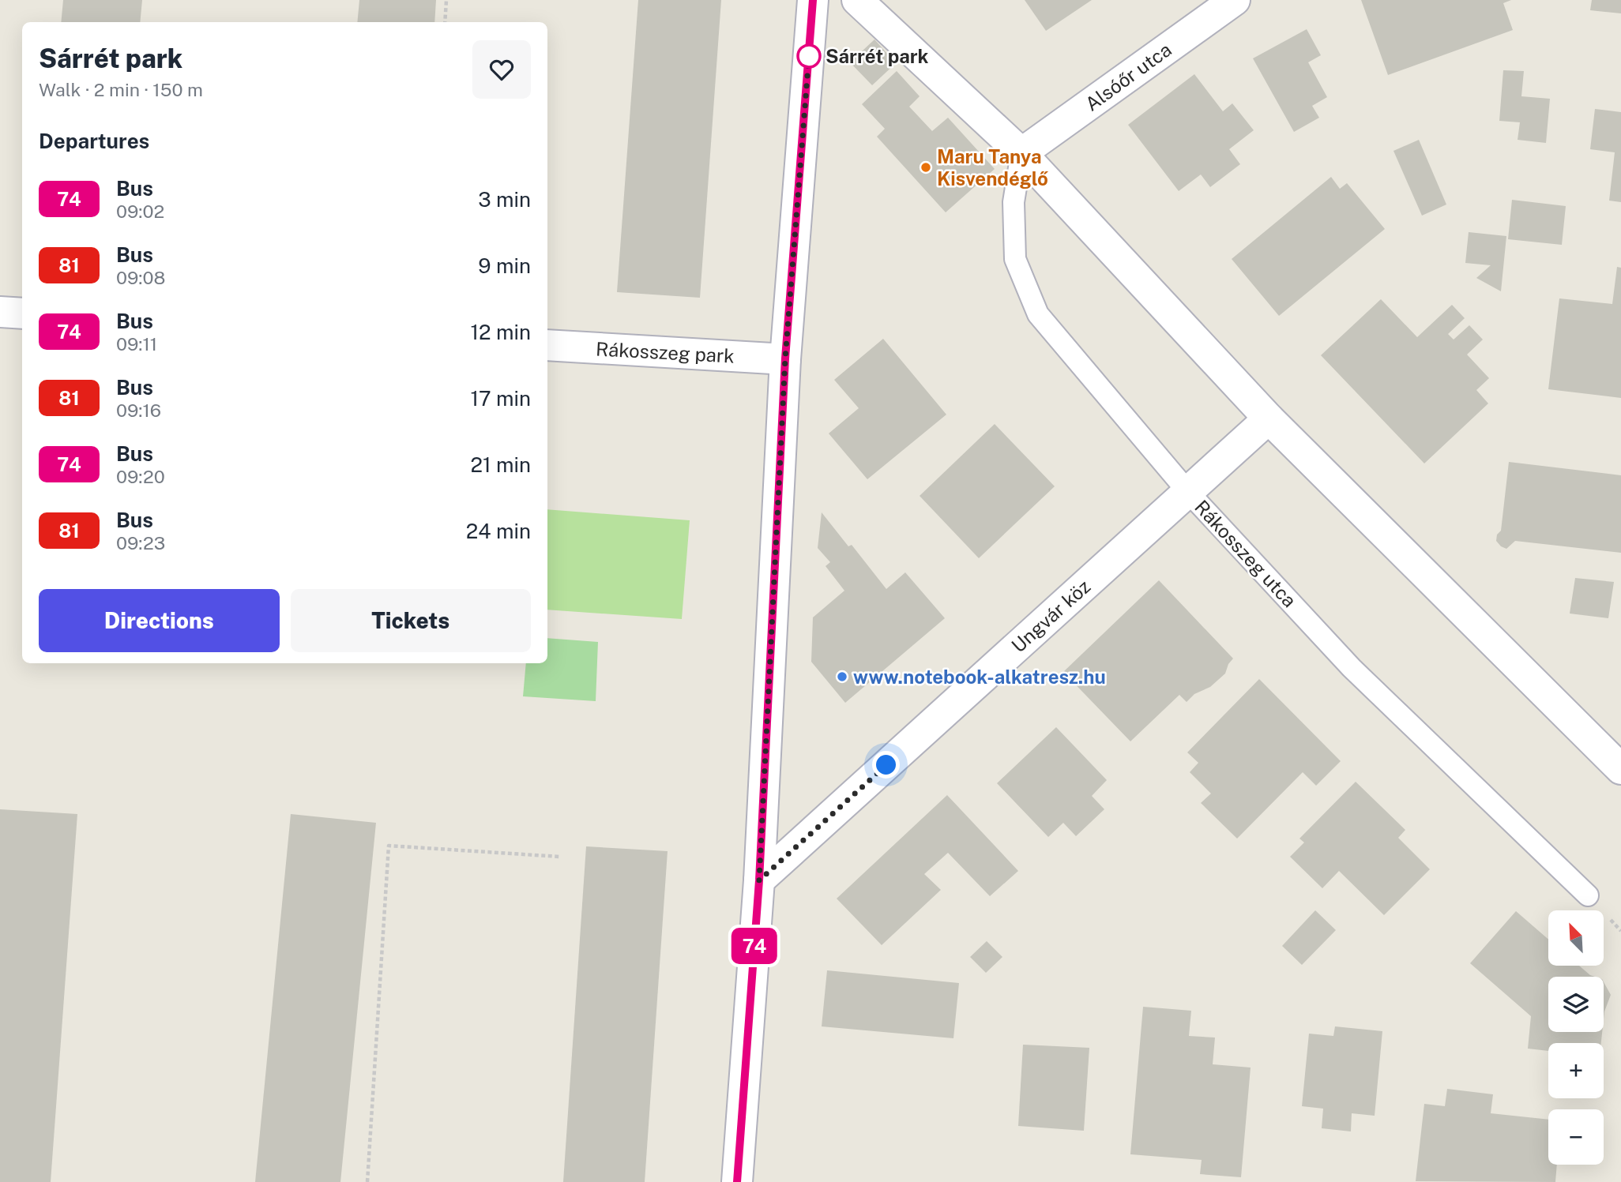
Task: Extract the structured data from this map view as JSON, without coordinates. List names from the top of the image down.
{
  "streets": {
    "street": ["Alsóőr utca", "Rákosszeg park", "Ungvár köz"],
    "lane": ["Rákosszeg utca"]
  },
  "crossings": [
    ["Alsóőr utca", "Rákosszeg utca"],
    ["Rákosszeg utca", "Ungvár köz"]
  ],
  "places": ["Sárrét park", "Maru Tanya Kisvendéglő", "www.notebook-alkatresz.hu"],
  "lines": ["bus line 74"],
  "north": "top left",
  "page": {
    "on_map": "74",
    "heading": [
      ["Sárrét park", "Walk · 2 min · 150 m"],
      "Departures"
    ],
    "list": [
      {
        "mark": "74",
        "name": "Bus",
        "note": "09:02",
        "value": "3 min"
      },
      {
        "mark": "81",
        "name": "Bus",
        "note": "09:08",
        "value": "9 min"
      },
      {
        "mark": "74",
        "name": "Bus",
        "note": "09:11",
        "value": "12 min"
      },
      {
        "mark": "81",
        "name": "Bus",
        "note": "09:16",
        "value": "17 min"
      },
      {
        "mark": "74",
        "name": "Bus",
        "note": "09:20",
        "value": "21 min"
      },
      {
        "mark": "81",
        "name": "Bus",
        "note": "09:23",
        "value": "24 min"
      }
    ],
    "buttons": ["Directions", "Tickets"],
    "map_buttons": ["+", "−"]
  }
}
